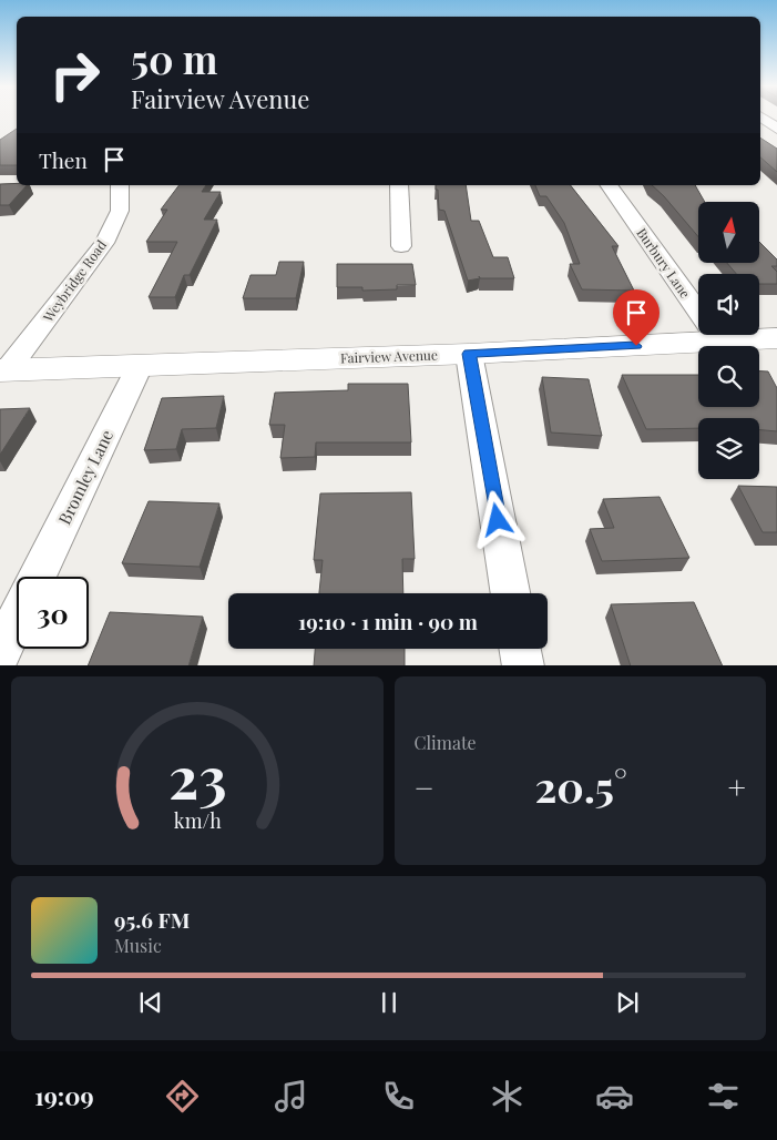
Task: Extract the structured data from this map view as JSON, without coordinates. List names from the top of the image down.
{
  "streets": {
    "street": [
      "Burbury Lane",
      "Weybridge Road",
      "Fairview Avenue",
      "Bromley Lane"
    ]
  },
  "crossings": [
    ["Burbury Lane", "Fairview Avenue"],
    ["Weybridge Road", "Fairview Avenue"],
    ["Fairview Avenue", "Bromley Lane"]
  ],
  "north": "top",
  "page": {
    "turn": ["50 m", "Fairview Avenue"],
    "then": "Then",
    "limit": "30",
    "trip": "19:10 · 1 min · 90 m",
    "tile": "Climate",
    "heat": ["−", "20.5°", "+"],
    "song": ["95.6 FM", "Music"],
    "tabs": "19:09",
    "gauge": ["23", "km/h"]
  }
}
